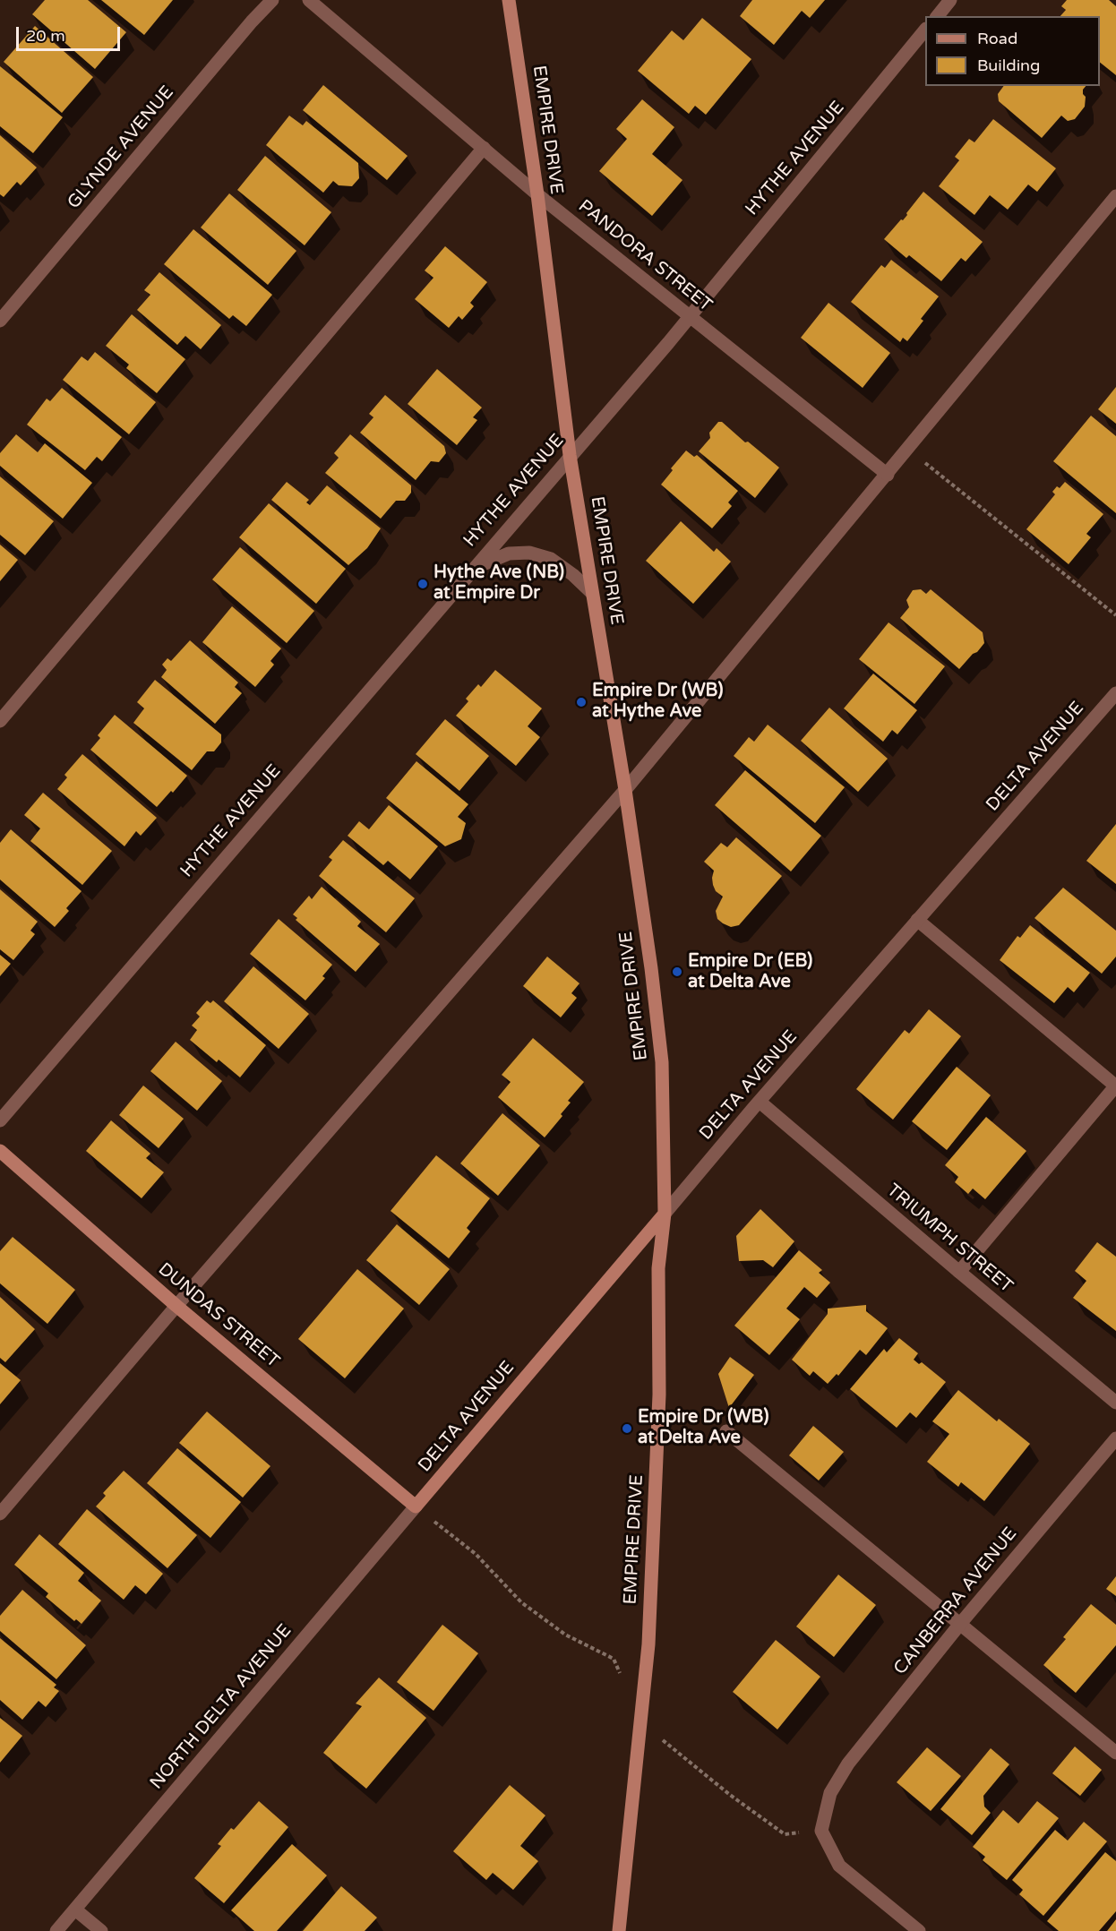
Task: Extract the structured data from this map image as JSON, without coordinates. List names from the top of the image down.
{
  "streets": {
    "street": [
      "EMPIRE DRIVE",
      "GLYNDE AVENUE",
      "HYTHE AVENUE",
      "PANDORA STREET",
      "DELTA AVENUE",
      "TRIUMPH STREET",
      "DUNDAS STREET",
      "CANBERRA AVENUE",
      "NORTH DELTA AVENUE"
    ]
  },
  "crossings": [
    ["EMPIRE DRIVE", "HYTHE AVENUE"],
    ["EMPIRE DRIVE", "PANDORA STREET"],
    ["EMPIRE DRIVE", "DELTA AVENUE"],
    ["HYTHE AVENUE", "PANDORA STREET"],
    ["DELTA AVENUE", "TRIUMPH STREET"],
    ["DELTA AVENUE", "DUNDAS STREET"],
    ["DELTA AVENUE", "NORTH DELTA AVENUE"],
    ["DUNDAS STREET", "NORTH DELTA AVENUE"]
  ],
  "places": [
    "Hythe Ave (NB) at Empire Dr",
    "Empire Dr (WB) at Hythe Ave",
    "Empire Dr (EB) at Delta Ave",
    "Empire Dr (WB) at Delta Ave"
  ],
  "legend": ["Road", "Building"],
  "scale_bar": "20 m"
}
